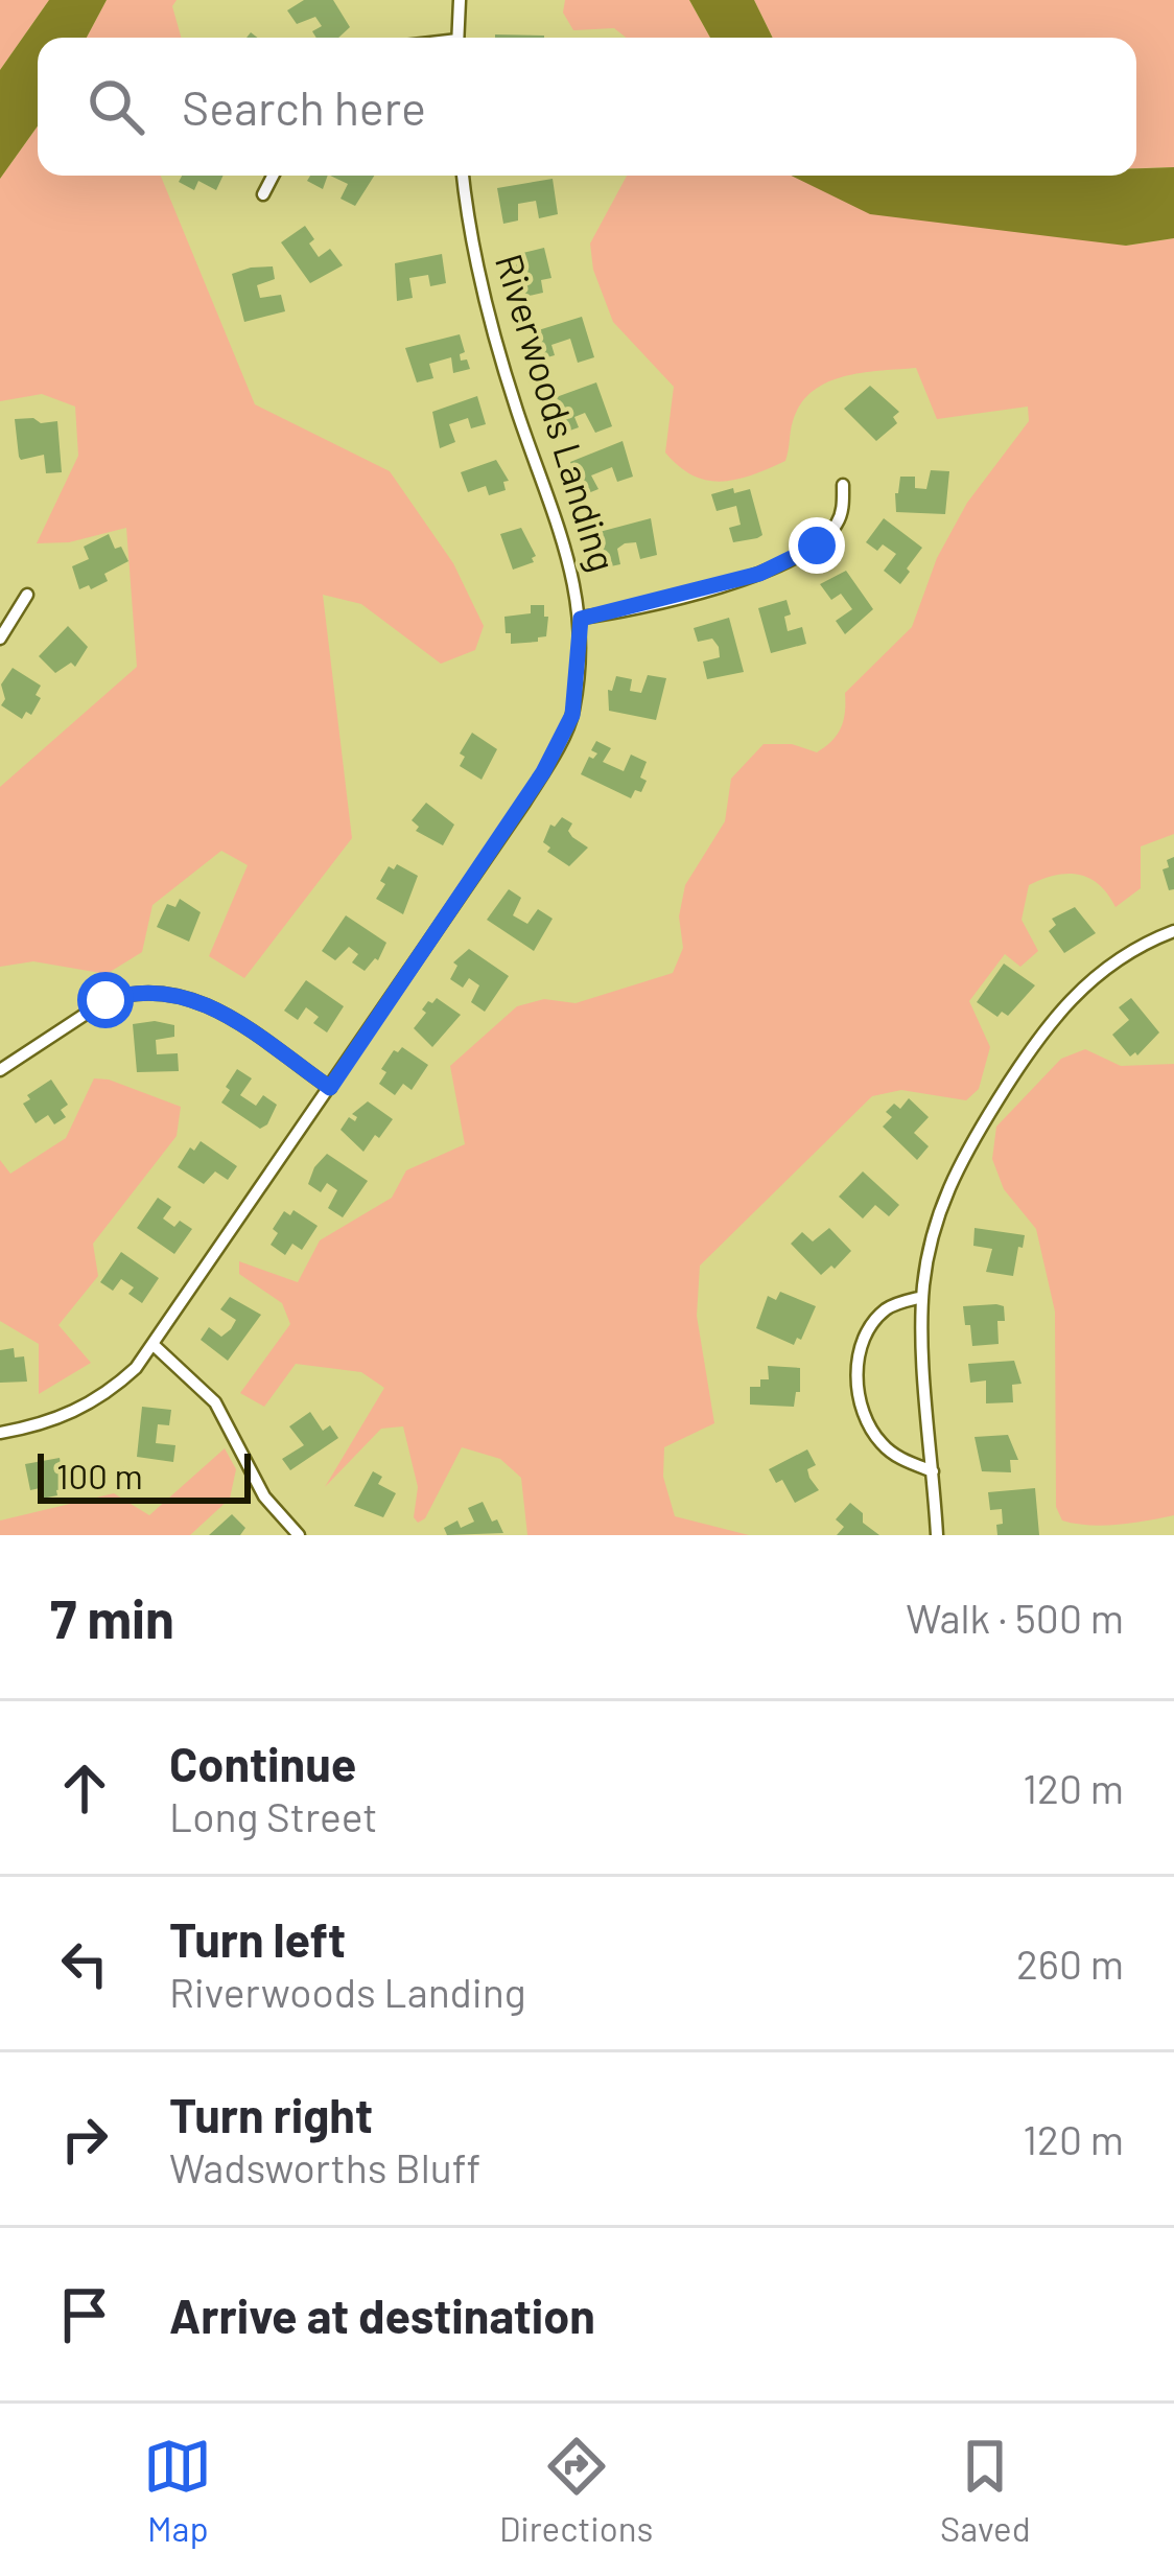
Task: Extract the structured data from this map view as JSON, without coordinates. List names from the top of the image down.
{
  "streets": {
    "street": ["Riverwoods Landing"]
  },
  "scale_bar": "100 m",
  "page": {
    "search": "Search here",
    "scale": "100 m",
    "heading": ["7 min", "Walk · 500 m"],
    "list": [
      ["Continue", "Long Street", "120 m"],
      ["Turn left", "Riverwoods Landing", "260 m"],
      ["Turn right", "Wadsworths Bluff", "120 m"],
      "Arrive at destination"
    ],
    "nav": ["Map", "Directions", "Saved"]
  }
}
